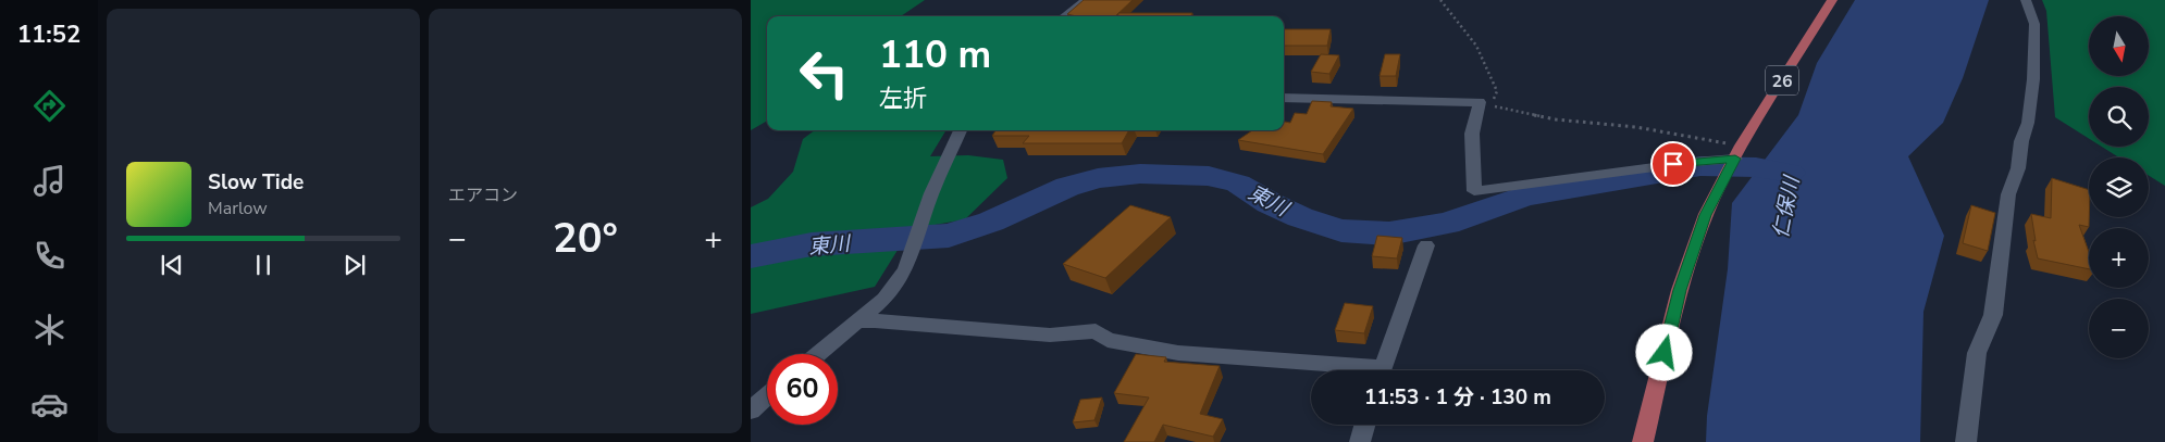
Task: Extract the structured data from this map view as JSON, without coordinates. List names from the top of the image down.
{
  "streets": {
    "main road": ["26"]
  },
  "water": ["東川", "仁保川"],
  "north": "bottom",
  "page": {
    "tabs": "11:52",
    "tile": "エアコン",
    "map_buttons": ["+", "−"],
    "turn": ["110 m", "左折"],
    "song": ["Slow Tide", "Marlow"],
    "heat": ["−", "20°", "+"],
    "limit": "60",
    "trip": "11:53 · 1 分 · 130 m"
  }
}
